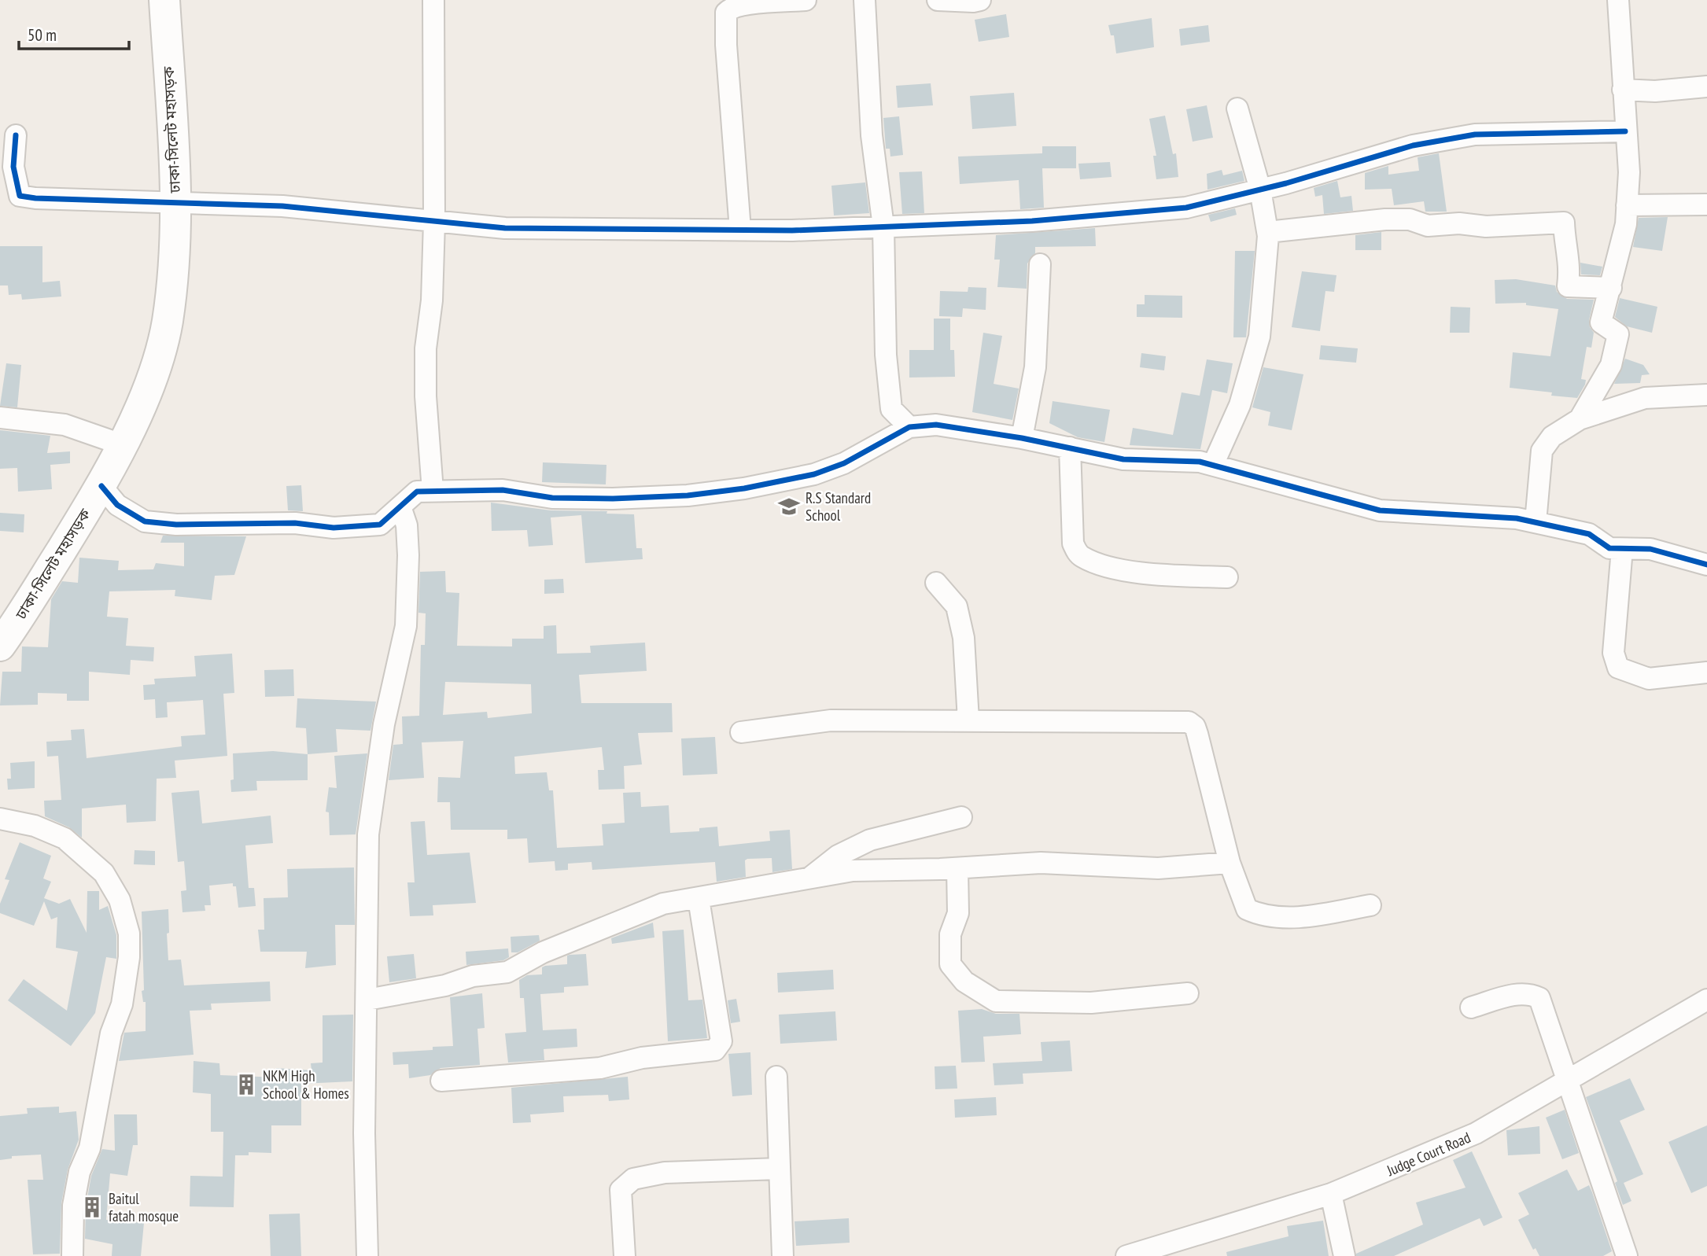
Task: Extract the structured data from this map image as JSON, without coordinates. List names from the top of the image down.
{
  "streets": {
    "highway": ["ঢাকা-সিলেট মহাসড়ক"],
    "street": ["Judge Court Road"]
  },
  "places": {
    "school or university": ["R.S Standard School"],
    "building": ["NKM High School & Homes", "Baitul fatah mosque"]
  },
  "scale_bar": "50 m"
}
